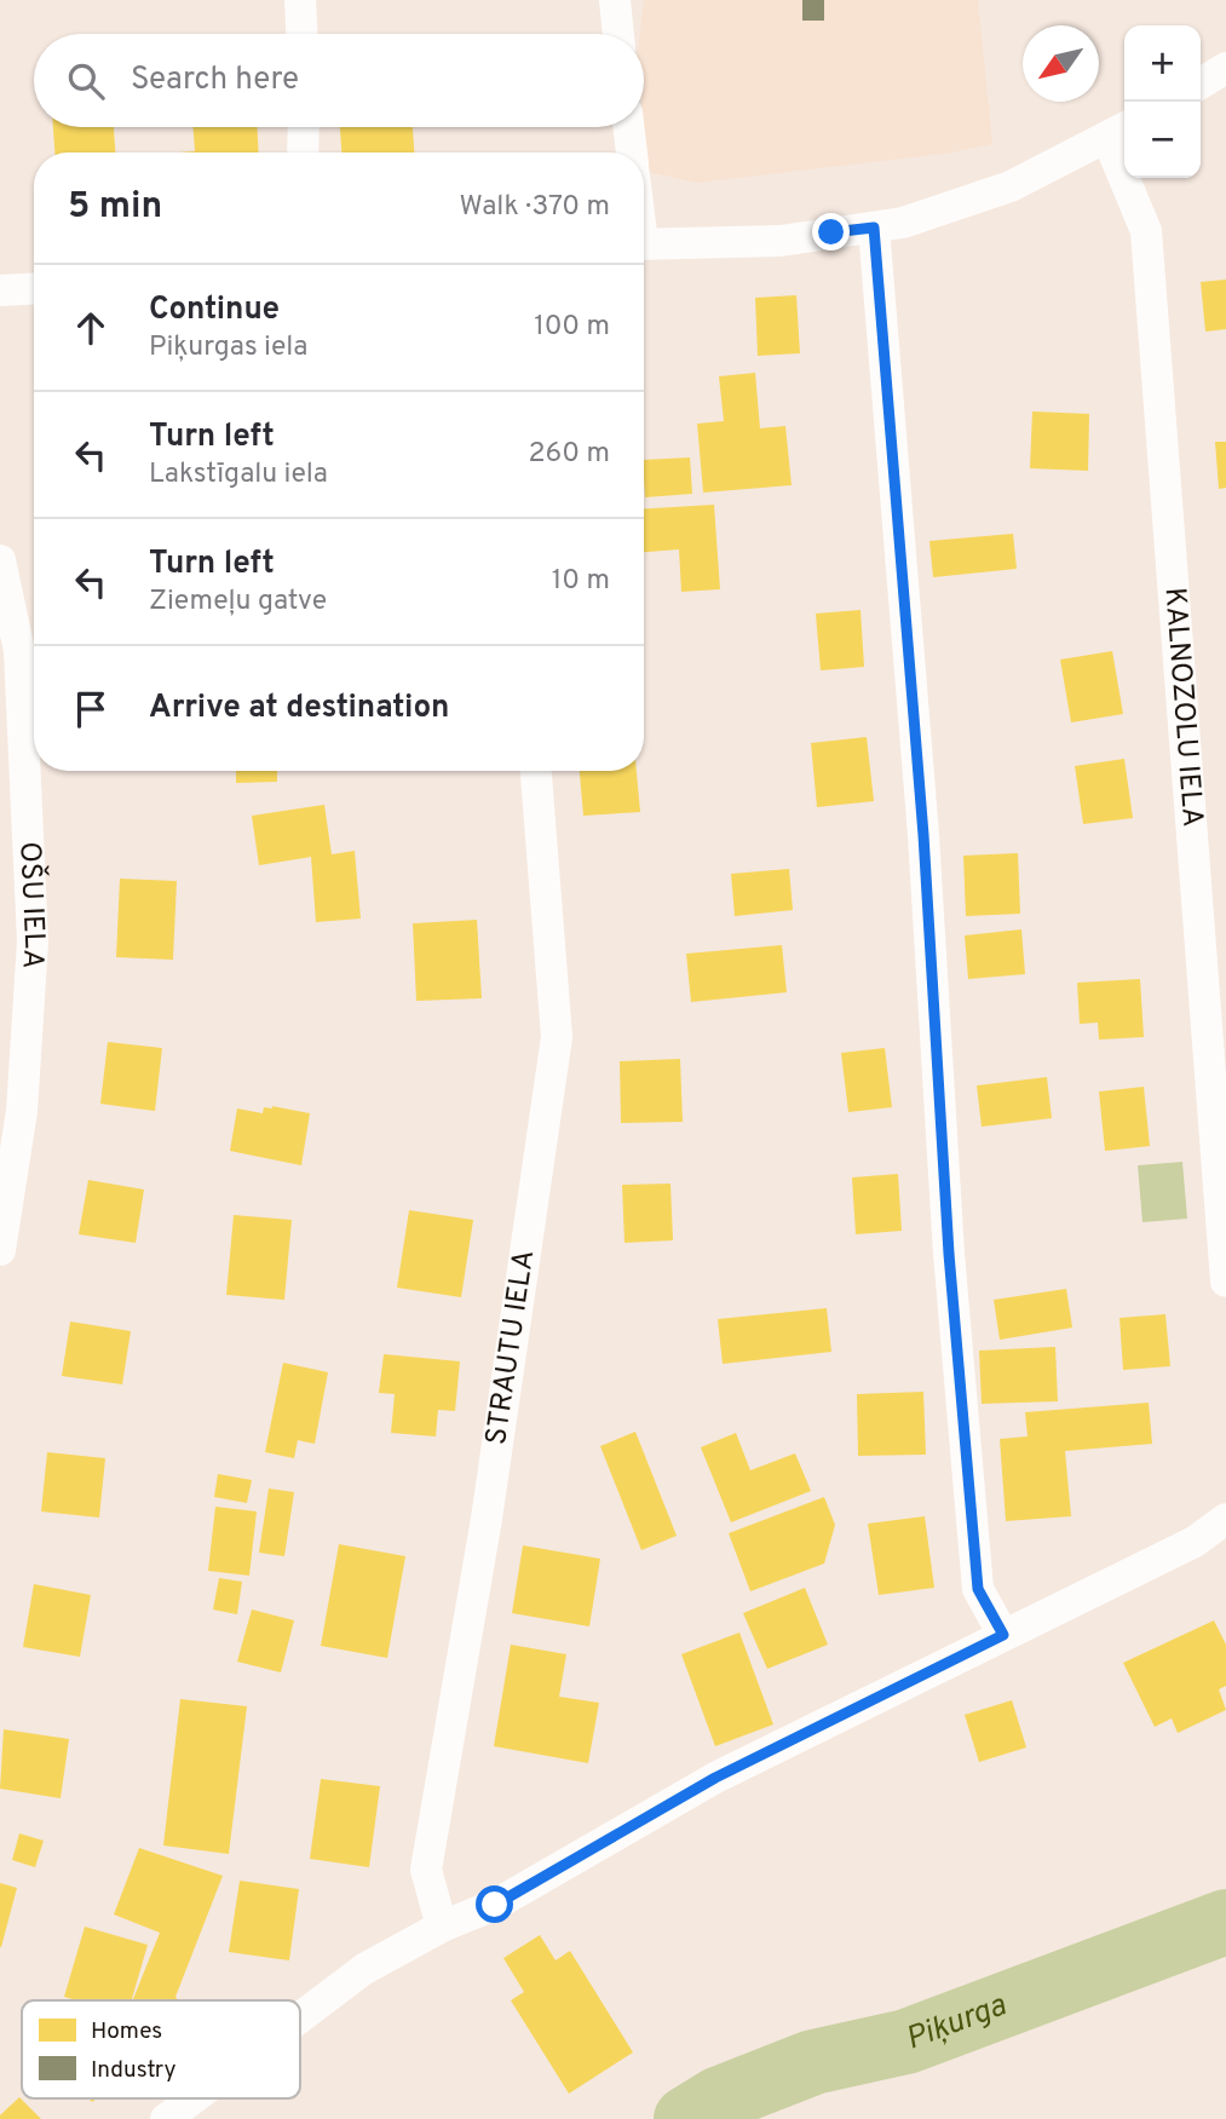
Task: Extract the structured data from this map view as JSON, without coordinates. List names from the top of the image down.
{
  "streets": {
    "street": ["KALNOZOLU IELA", "OŠU IELA", "STRAUTU IELA"]
  },
  "water": ["Piķurga"],
  "legend": ["Homes", "Industry"],
  "north": "bottom left",
  "page": {
    "map_buttons": ["+", "−"],
    "search": "Search here",
    "heading": ["5 min", "Walk · 370 m"],
    "list": [
      ["Continue", "Piķurgas iela", "100 m"],
      ["Turn left", "Lakstīgalu iela", "260 m"],
      ["Turn left", "Ziemeļu gatve", "10 m"],
      "Arrive at destination"
    ]
  }
}
